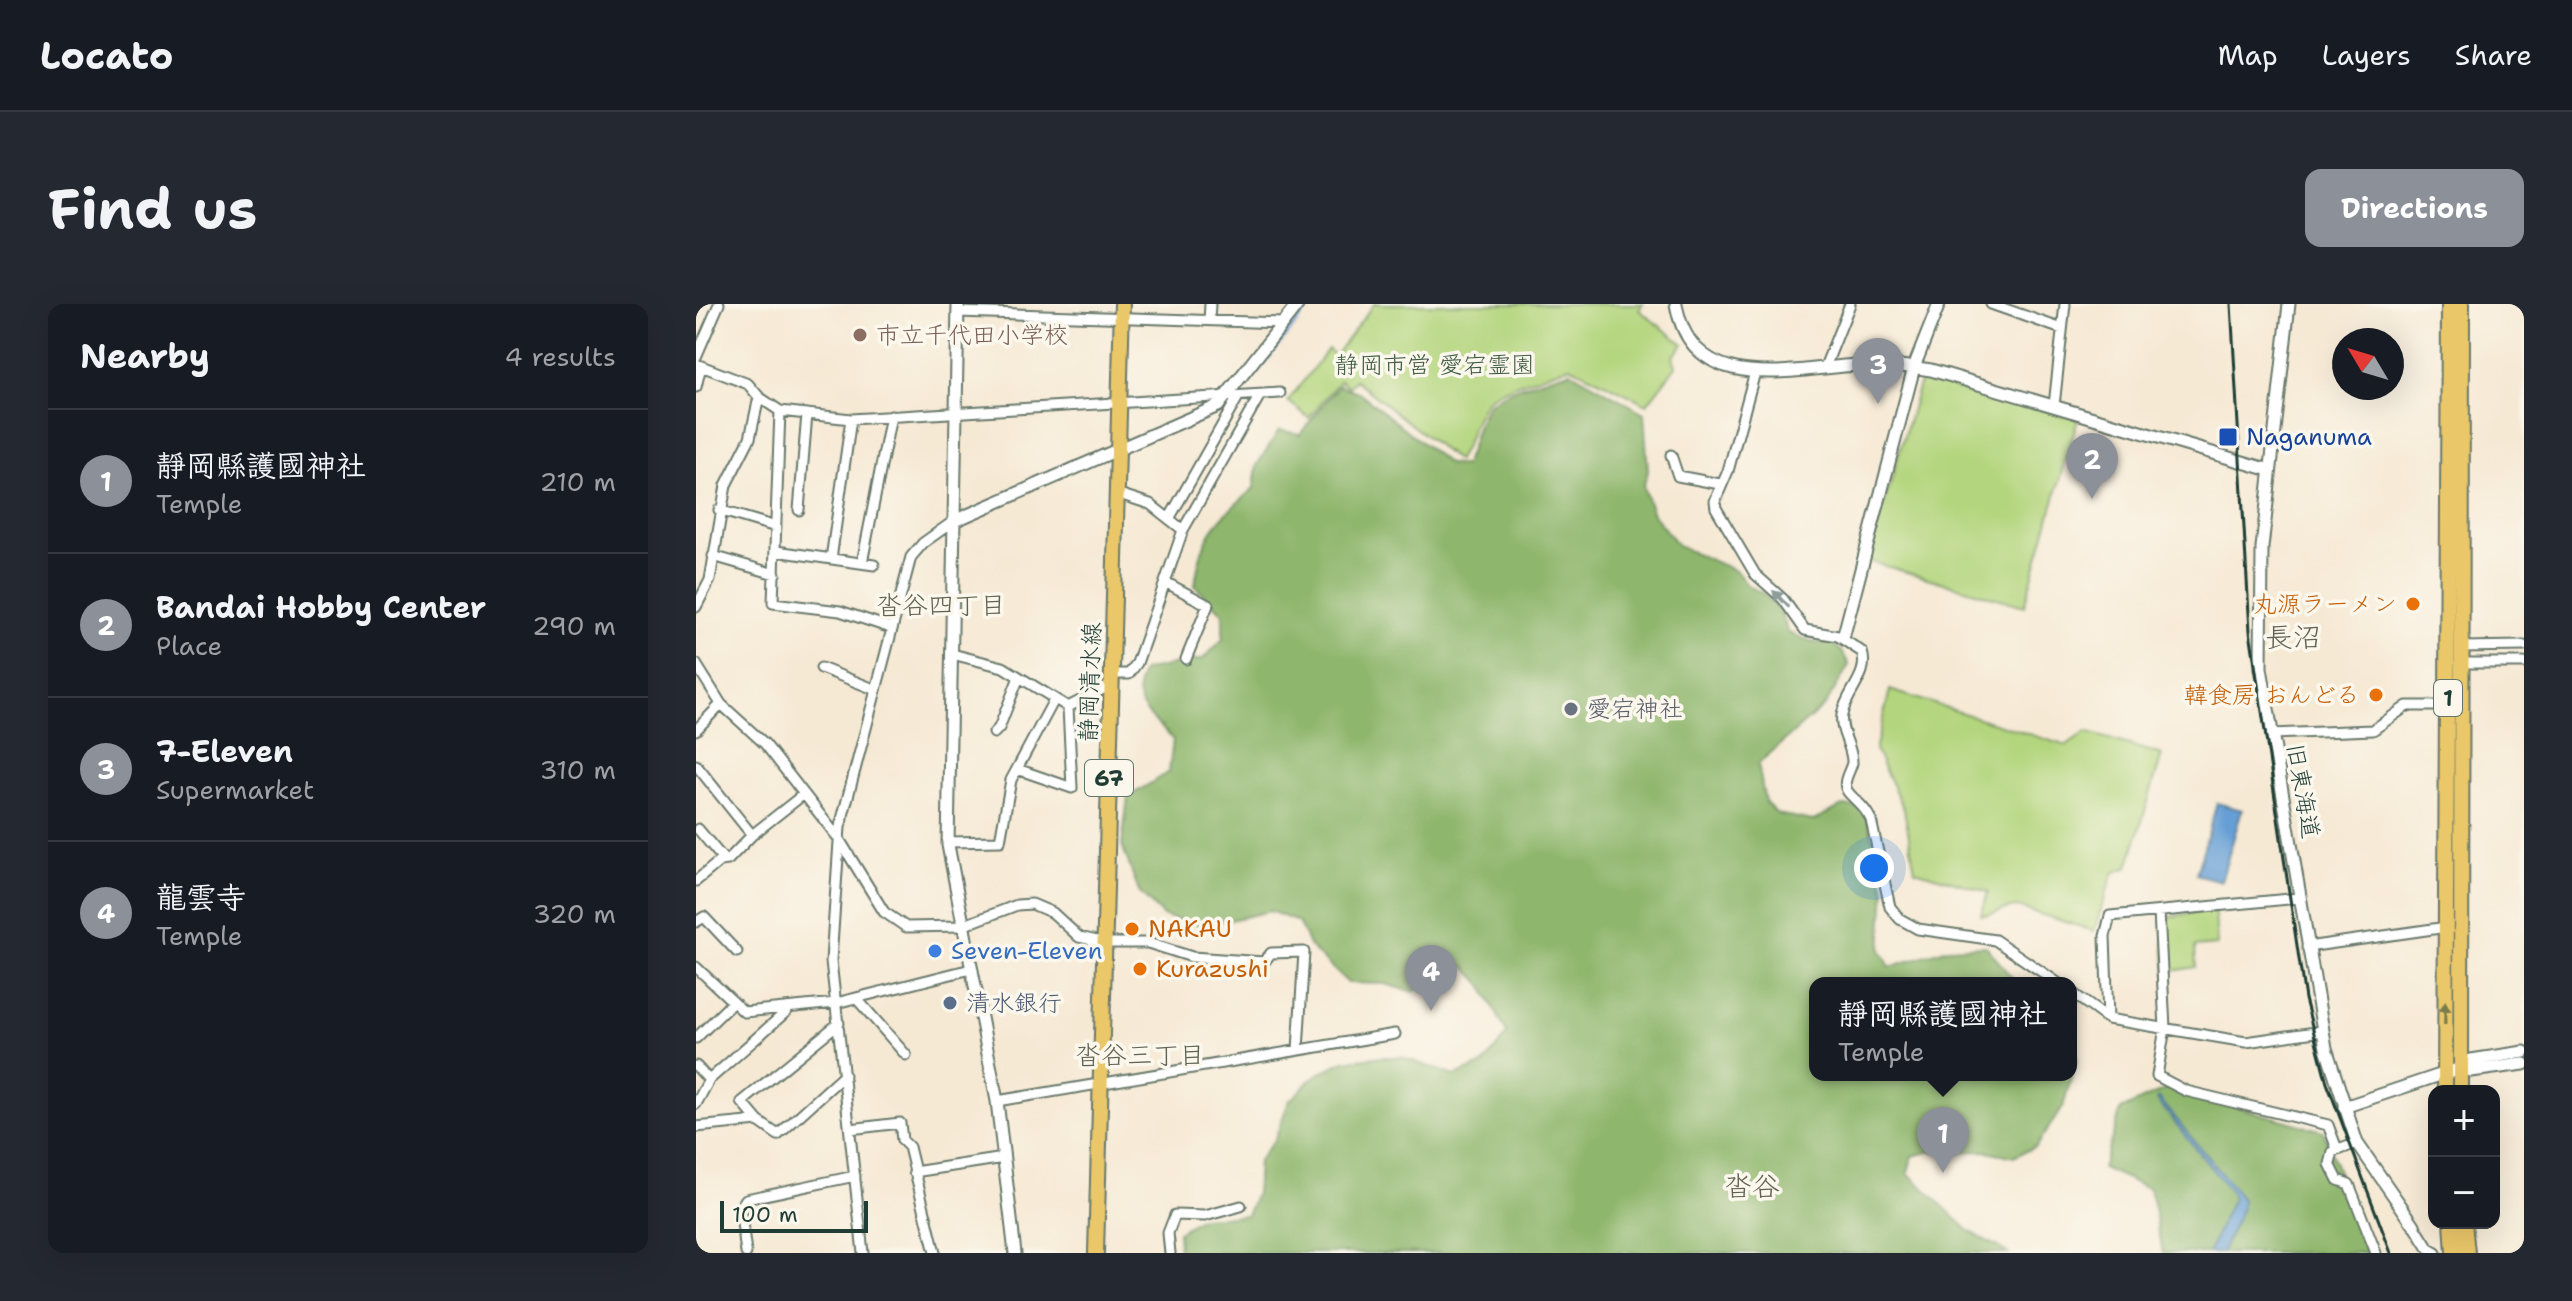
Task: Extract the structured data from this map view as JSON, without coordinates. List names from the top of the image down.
{
  "streets": {
    "main road": ["静岡清水線", "1", "67"],
    "street": ["旧東海道"]
  },
  "districts": [
    "沓谷四丁目",
    "長沼",
    "沓谷三丁目",
    "沓谷"
  ],
  "parks": ["静岡市営 愛宕霊園"],
  "places": {
    "other": [
      "市立千代田小学校",
      "丸源ラーメン",
      "韓食房 おんどる",
      "愛宕神社",
      "NAKAU",
      "Seven-Eleven",
      "Kurazushi",
      "清水銀行"
    ],
    "transit": ["Naganuma"]
  },
  "scale_bar": "100 m",
  "north": "top left",
  "page": {
    "header": "Locato",
    "nav": ["Map", "Layers", "Share"],
    "buttons": "Directions",
    "title": "Find us",
    "heading": ["Nearby", "4 results"],
    "pins": [
      "3",
      "2",
      "4",
      "1"
    ],
    "list": [
      {
        "mark": "1",
        "name": "靜岡縣護國神社",
        "note": "Temple",
        "value": "210 m"
      },
      {
        "mark": "2",
        "name": "Bandai Hobby Center",
        "note": "Place",
        "value": "290 m"
      },
      {
        "mark": "3",
        "name": "7-Eleven",
        "note": "Supermarket",
        "value": "310 m"
      },
      {
        "mark": "4",
        "name": "龍雲寺",
        "note": "Temple",
        "value": "320 m"
      }
    ],
    "popup": ["靜岡縣護國神社", "Temple"],
    "map_buttons": ["+", "−"],
    "scale": "100 m"
  }
}
